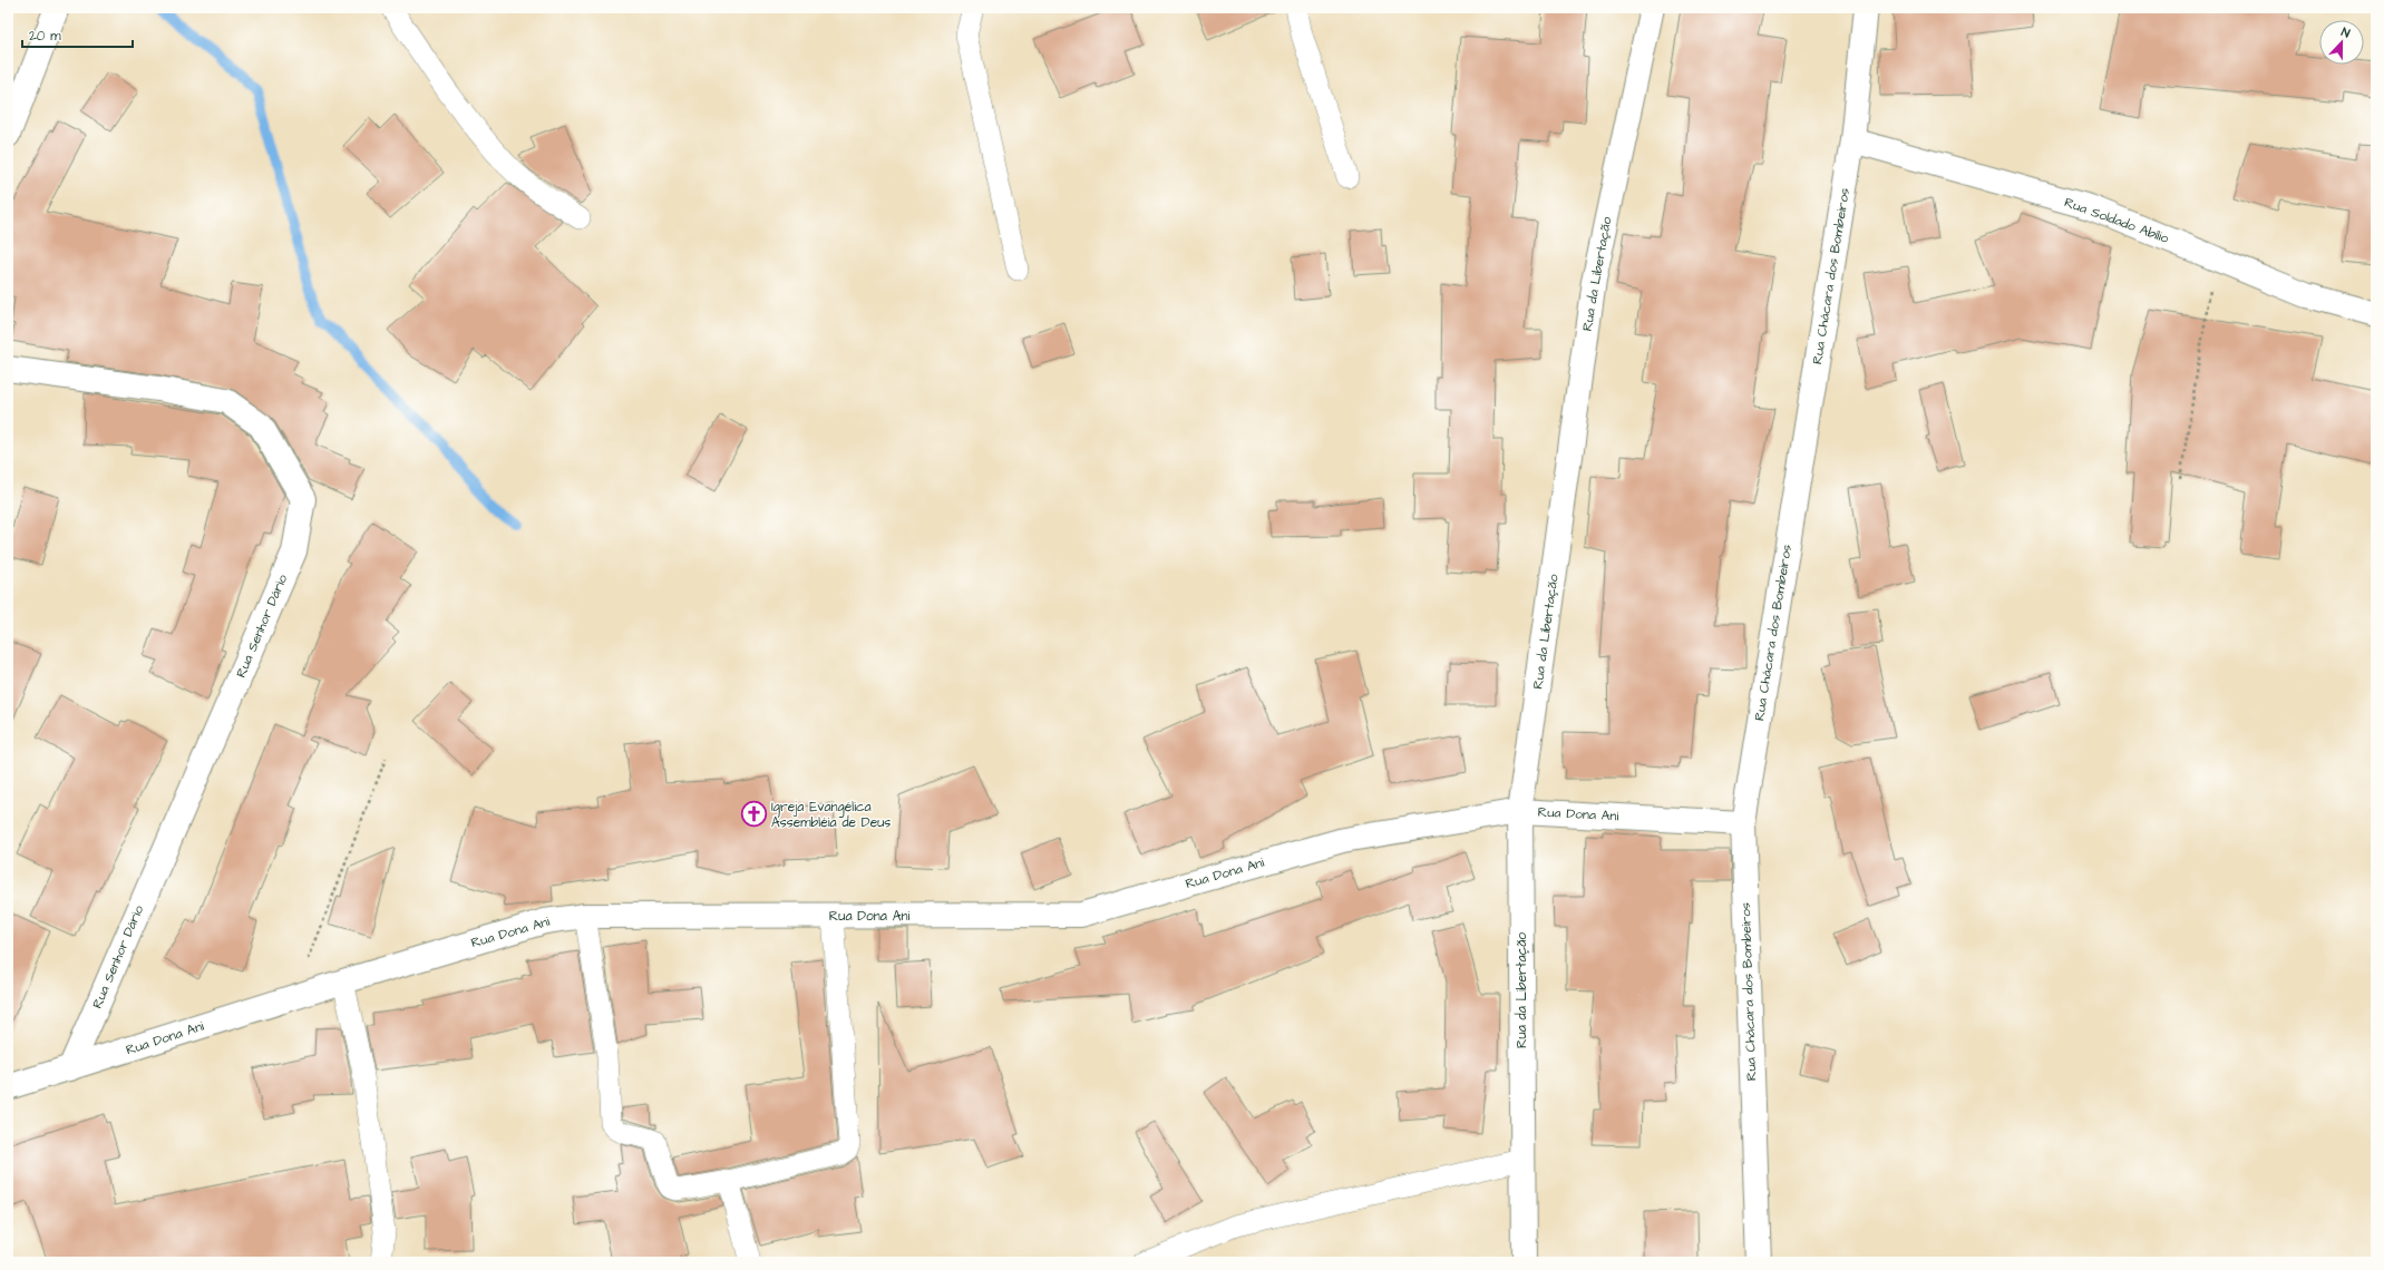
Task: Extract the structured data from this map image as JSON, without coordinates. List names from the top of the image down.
{
  "streets": {
    "street": [
      "Rua Soldado Abílio",
      "Rua da Libertação",
      "Rua Chácara dos Bombeiros",
      "Rua Senhor Dário",
      "Rua Dona Ani"
    ]
  },
  "crossings": [
    ["Rua Soldado Abílio", "Rua Chácara dos Bombeiros"],
    ["Rua da Libertação", "Rua Dona Ani"],
    ["Rua Chácara dos Bombeiros", "Rua Dona Ani"],
    ["Rua Senhor Dário", "Rua Dona Ani"]
  ],
  "places": {
    "church": ["Igreja Evangélica Assembléia de Deus"]
  },
  "scale_bar": "20 m",
  "north": "top"
}
